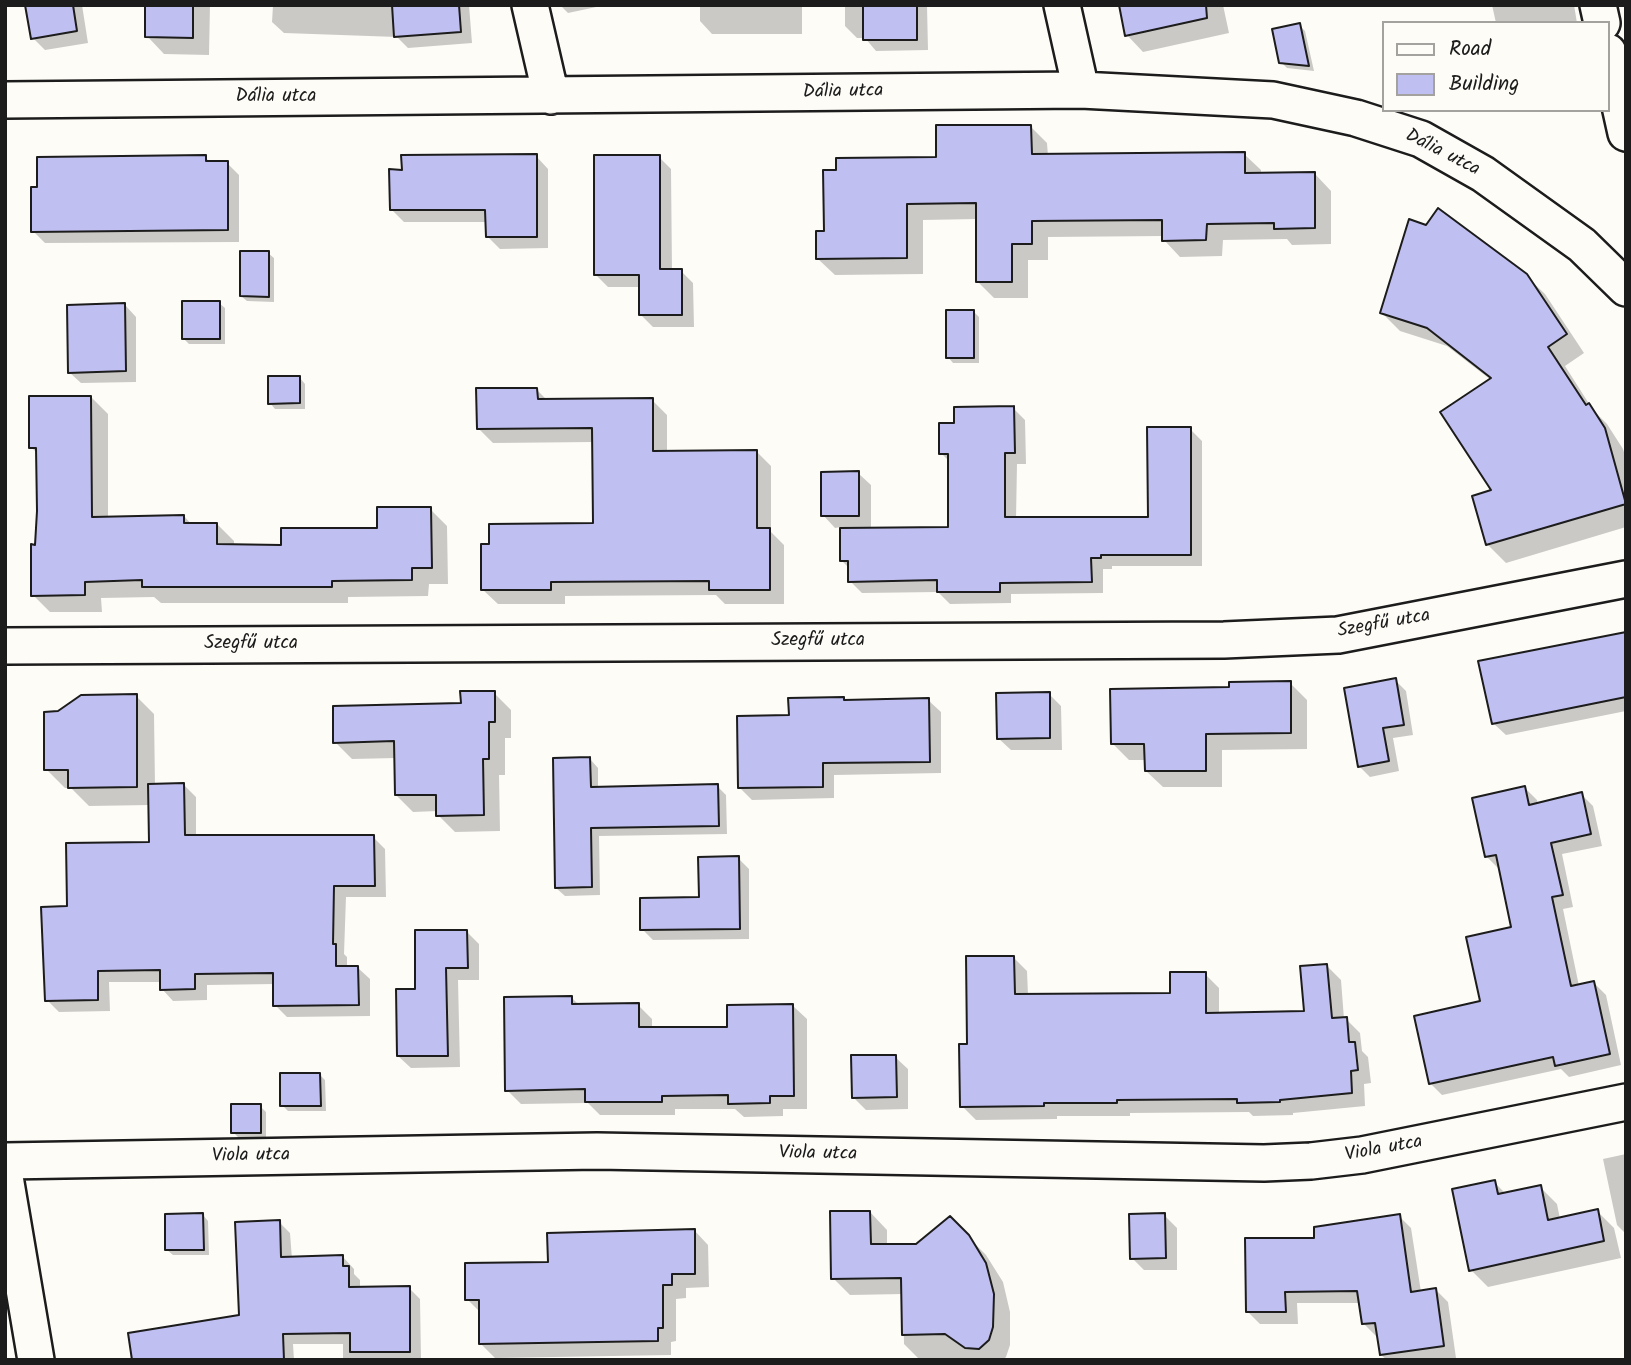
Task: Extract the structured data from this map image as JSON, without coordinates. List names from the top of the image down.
{
  "streets": {
    "street": ["Dália utca", "Szegfű utca", "Viola utca"]
  },
  "legend": ["Road", "Building"]
}
